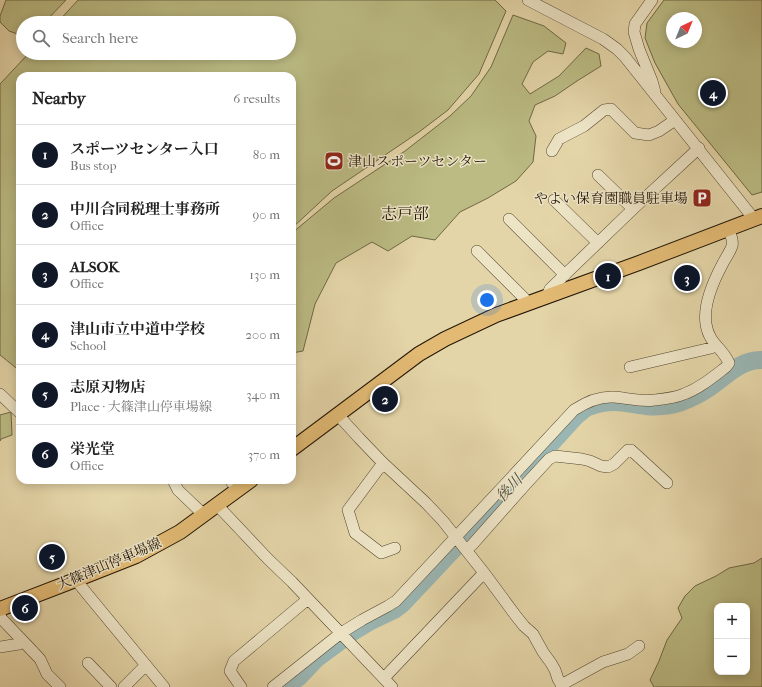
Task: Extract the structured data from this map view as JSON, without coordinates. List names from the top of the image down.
{
  "streets": {
    "main road": ["大篠津山停車場線"]
  },
  "districts": ["志戸部"],
  "water": ["後川"],
  "places": {
    "sports": ["津山スポーツセンター"],
    "parking": ["やよい保育園職員駐車場"]
  },
  "north": "top right",
  "page": {
    "search": "Search here",
    "heading": ["Nearby", "6 results"],
    "pins": [
      "4",
      "1",
      "3",
      "2",
      "5",
      "6"
    ],
    "list": [
      {
        "mark": "1",
        "name": "スポーツセンター入口",
        "note": "Bus stop",
        "value": "80 m"
      },
      {
        "mark": "2",
        "name": "中川合同税理士事務所",
        "note": "Office",
        "value": "90 m"
      },
      {
        "mark": "3",
        "name": "ALSOK",
        "note": "Office",
        "value": "130 m"
      },
      {
        "mark": "4",
        "name": "津山市立中道中学校",
        "note": "School",
        "value": "200 m"
      },
      {
        "mark": "5",
        "name": "志原刃物店",
        "note": "Place · 大篠津山停車場線",
        "value": "340 m"
      },
      {
        "mark": "6",
        "name": "栄光堂",
        "note": "Office",
        "value": "370 m"
      }
    ],
    "map_buttons": ["+", "−"]
  }
}
